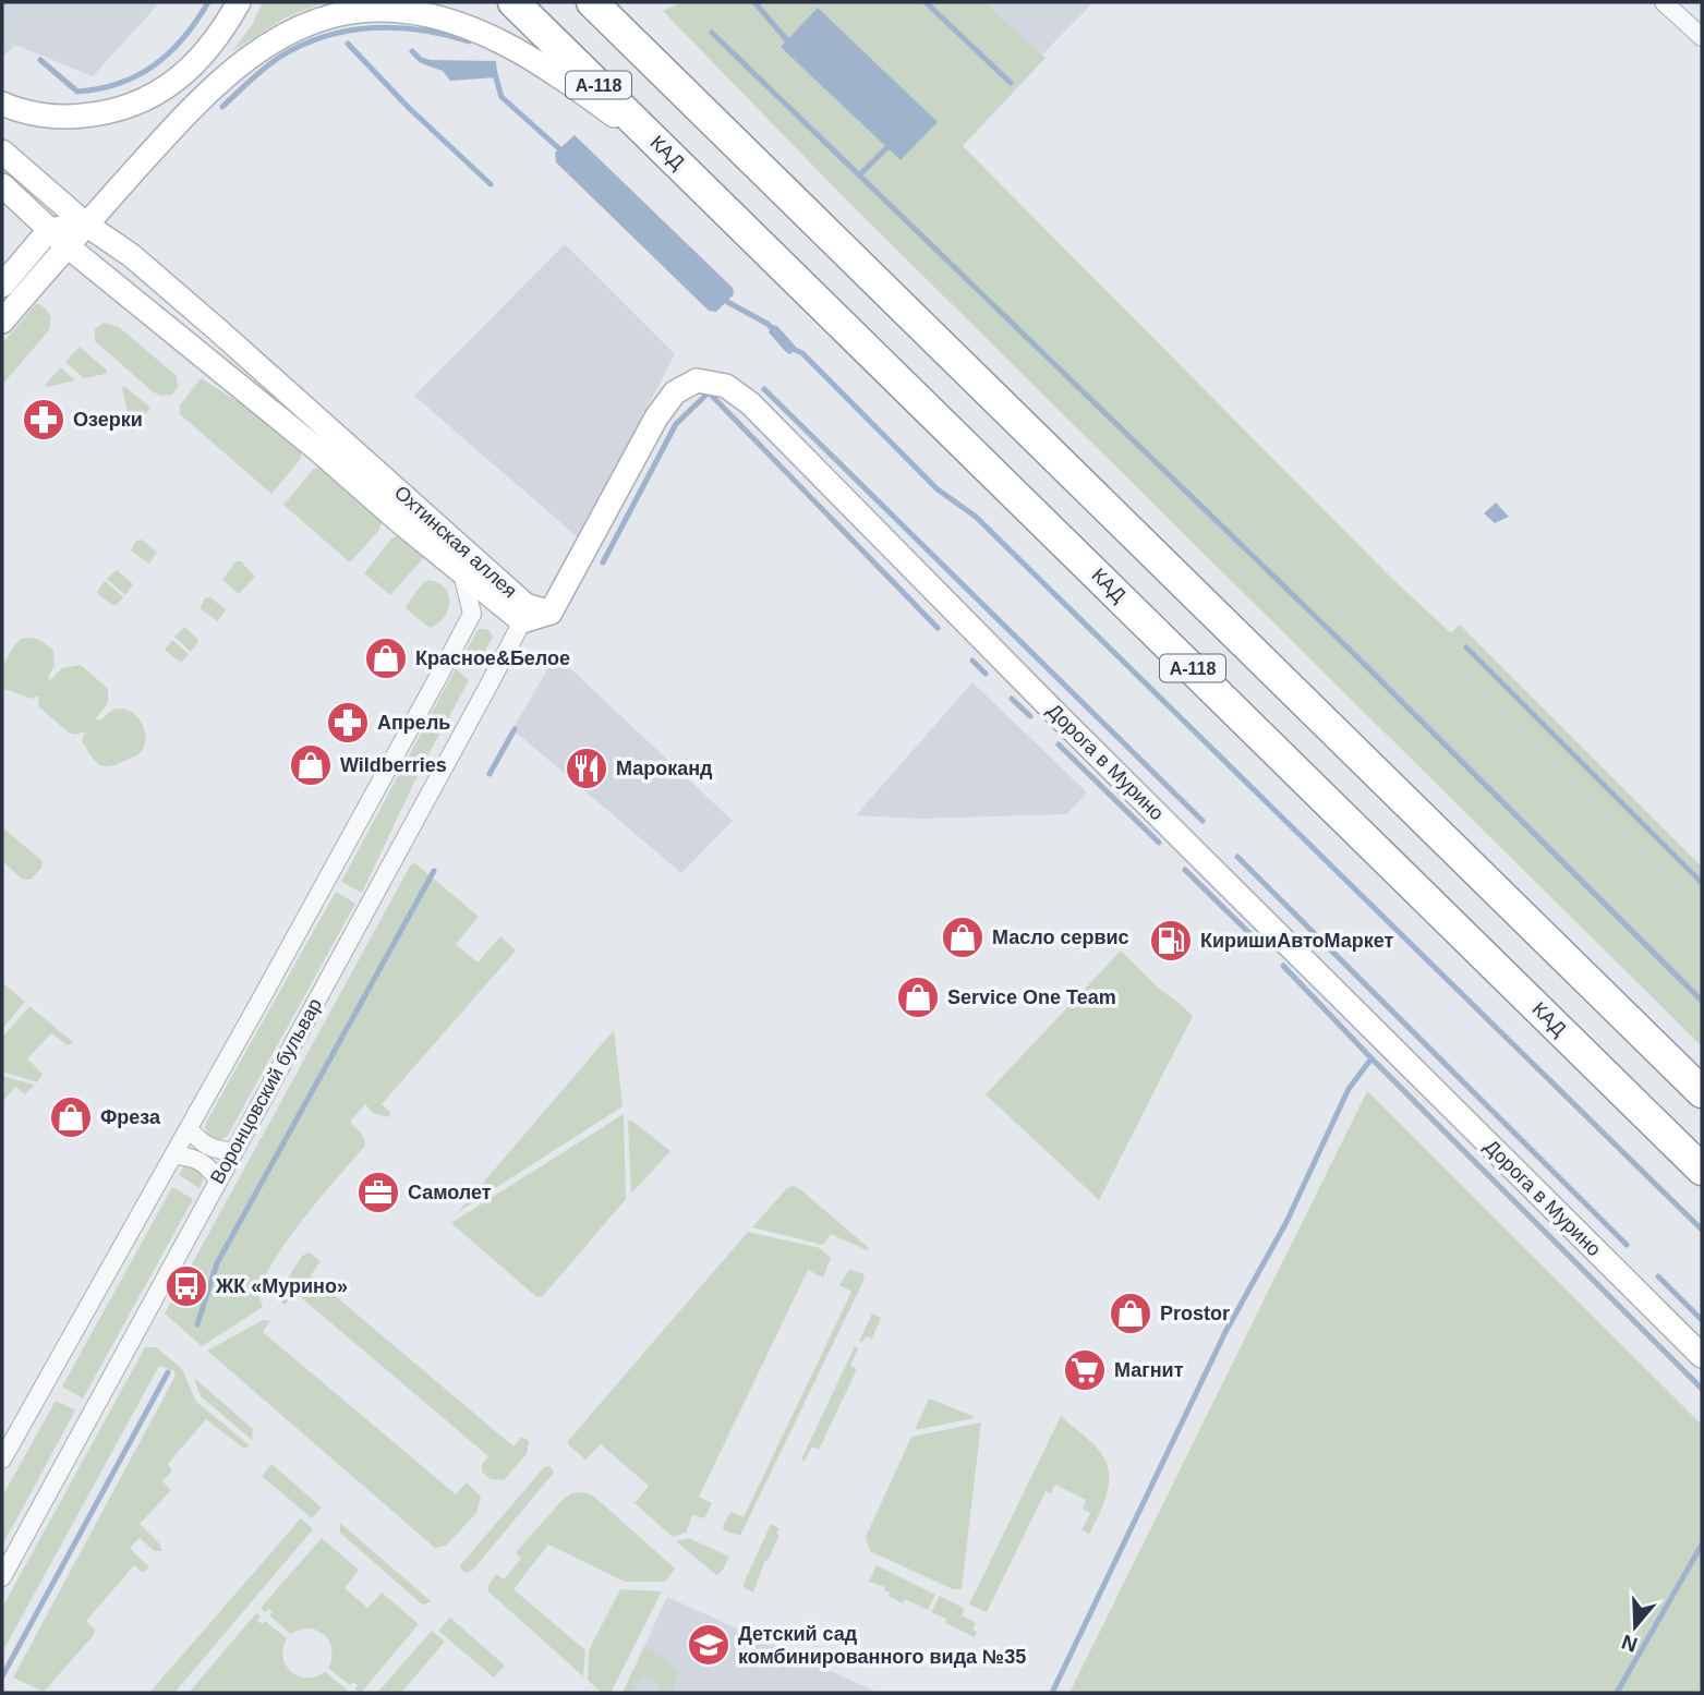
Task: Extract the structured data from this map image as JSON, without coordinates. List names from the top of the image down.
{
  "streets": {
    "highway": ["А-118", "КАД"],
    "street": ["Охтинская аллея", "Дорога в Мурино", "Воронцовский бульвар"]
  },
  "crossings": [
    ["Охтинская аллея", "Дорога в Мурино"],
    ["Охтинская аллея", "Воронцовский бульвар"]
  ],
  "places": {
    "pharmacy": ["Озерки", "Апрель"],
    "shop": [
      "Красное&Белое",
      "Wildberries",
      "Масло сервис",
      "Service One Team",
      "Фреза",
      "Prostor"
    ],
    "restaurant": ["Мароканд"],
    "fuel station": ["КиришиАвтоМаркет"],
    "office": ["Самолет"],
    "bus stop": ["ЖК «Мурино»"],
    "supermarket": ["Магнит"],
    "school or university": ["Детский сад комбинированного вида №35"]
  },
  "north": "bottom"
}
